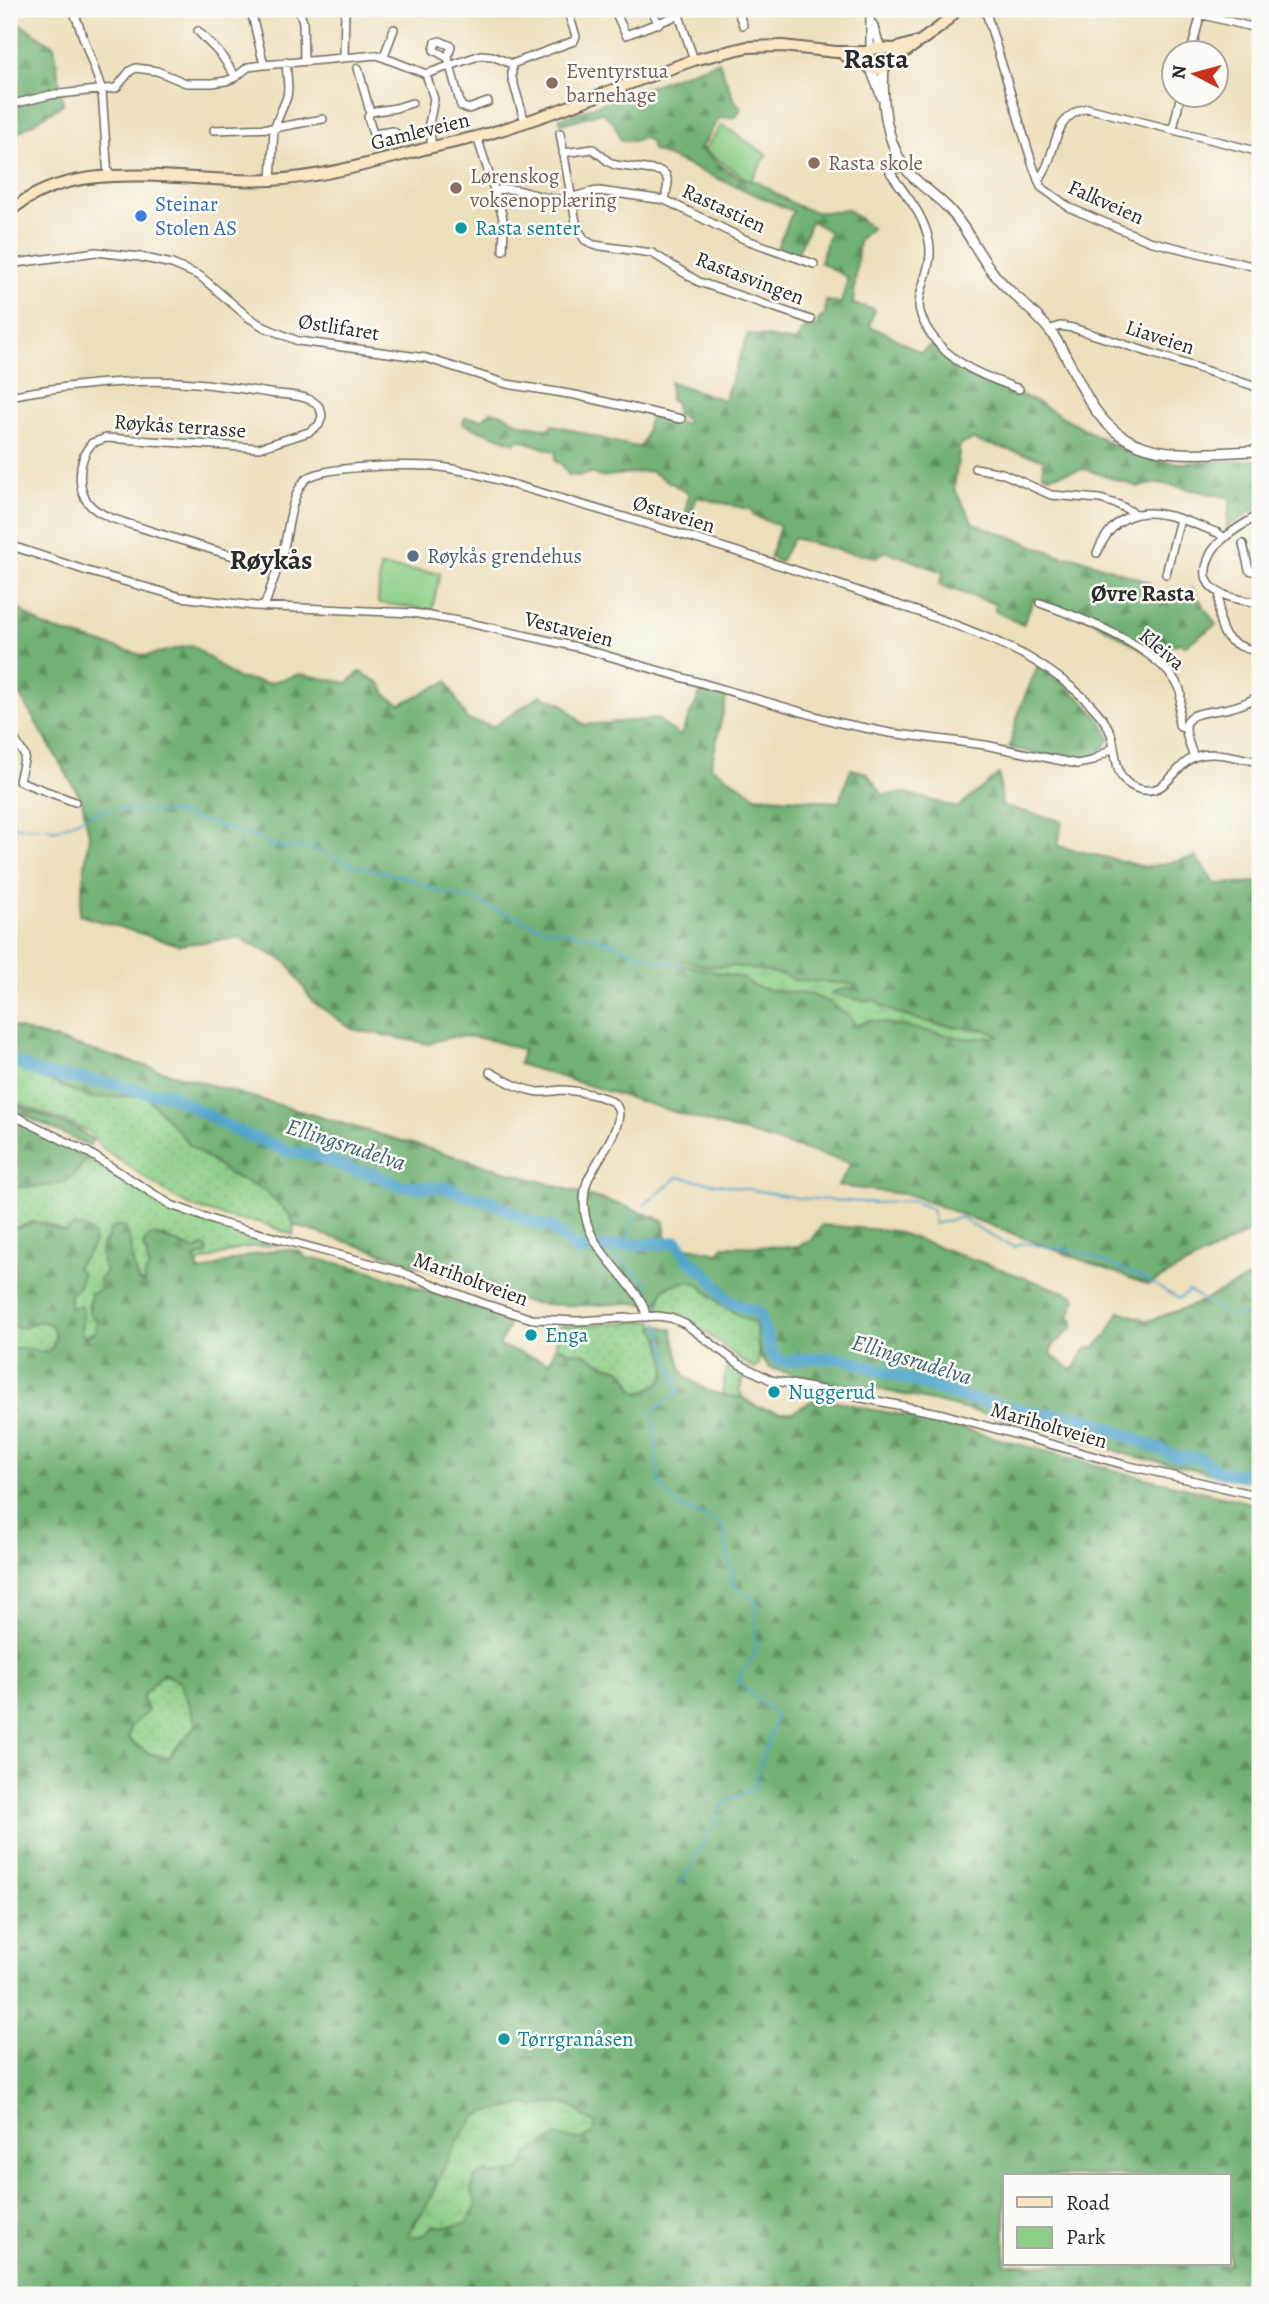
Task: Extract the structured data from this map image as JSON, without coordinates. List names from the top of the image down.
{
  "streets": {
    "main road": ["Gamleveien"],
    "street": [
      "Falkveien",
      "Rastastien",
      "Rastasvingen",
      "Østlifaret",
      "Liaveien",
      "Røykås terrasse",
      "Østaveien",
      "Vestaveien",
      "Kleiva",
      "Mariholtveien"
    ]
  },
  "crossings": [
    ["Rastastien", "Rastasvingen"],
    ["Røykås terrasse", "Østaveien"],
    ["Østaveien", "Vestaveien"],
    ["Østaveien", "Kleiva"]
  ],
  "districts": ["Rasta", "Røykås", "Øvre Rasta"],
  "water": ["Ellingsrudelva"],
  "places": [
    "Eventyrstua barnehage",
    "Rasta skole",
    "Lørenskog voksenopplæring",
    "Steinar Stolen AS",
    "Rasta senter",
    "Røykås grendehus",
    "Enga",
    "Nuggerud",
    "Tørrgranåsen"
  ],
  "legend": ["Road", "Park"],
  "north": "left"
}
